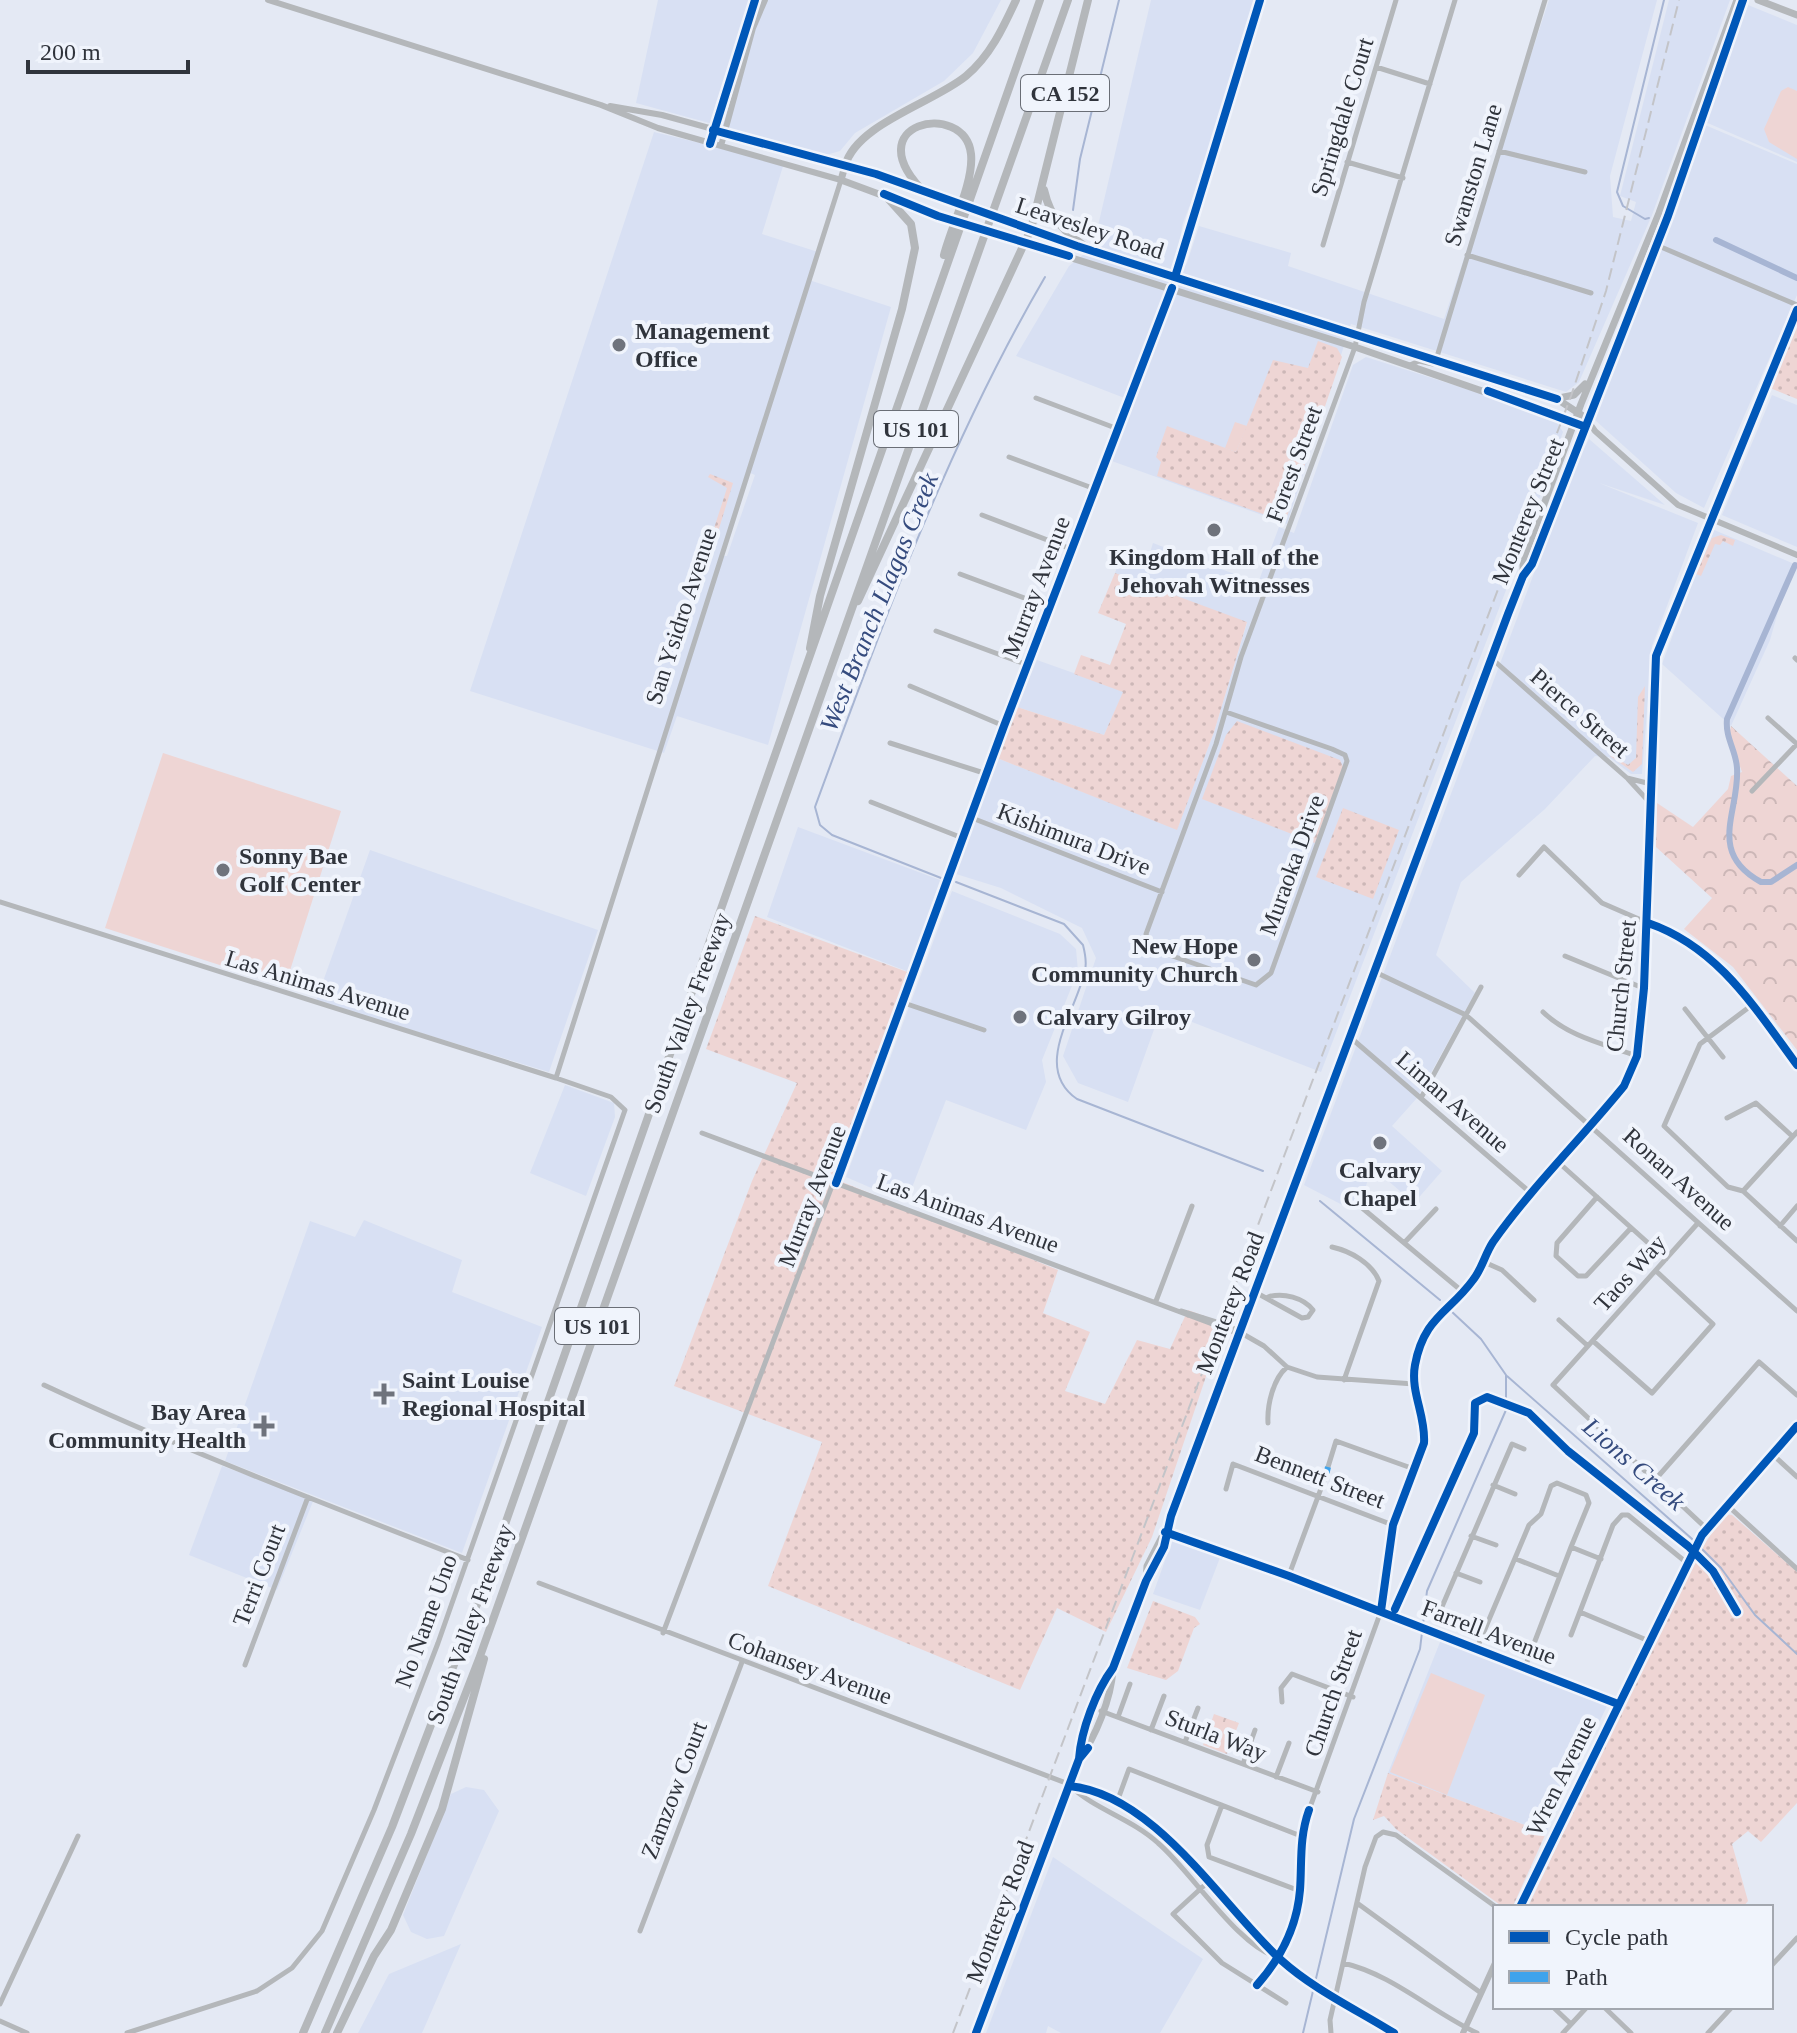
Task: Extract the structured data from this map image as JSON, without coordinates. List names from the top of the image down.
{
  "streets": {
    "highway": ["CA 152", "US 101", "South Valley Freeway"],
    "main road": [
      "Leavesley Road",
      "Monterey Street",
      "San Ysidro Avenue",
      "Monterey Road"
    ],
    "street": [
      "Springdale Court",
      "Swanston Lane",
      "Forest Street",
      "Murray Avenue",
      "Pierce Street",
      "Kishimura Drive",
      "Muraoka Drive",
      "Las Animas Avenue",
      "Church Street",
      "Liman Avenue",
      "Ronan Avenue",
      "Taos Way",
      "Bennett Street",
      "Terri Court",
      "No Name Uno",
      "Farrell Avenue",
      "Cohansey Avenue",
      "Sturla Way",
      "Wren Avenue",
      "Zamzow Court"
    ]
  },
  "crossings": [
    ["Swanston Lane", "Leavesley Road"],
    ["Leavesley Road", "Forest Street"],
    ["Leavesley Road", "Monterey Street"],
    ["Leavesley Road", "Murray Avenue"],
    ["Leavesley Road", "San Ysidro Avenue"],
    ["Forest Street", "Kishimura Drive"],
    ["Forest Street", "Muraoka Drive"],
    ["Monterey Street", "Pierce Street"],
    ["Monterey Street", "Liman Avenue"],
    ["Monterey Street", "Ronan Avenue"],
    ["Monterey Street", "Monterey Road"],
    ["Murray Avenue", "Kishimura Drive"],
    ["Murray Avenue", "Las Animas Avenue"],
    ["Murray Avenue", "Cohansey Avenue"],
    ["San Ysidro Avenue", "Las Animas Avenue"],
    ["Pierce Street", "Church Street"],
    ["Las Animas Avenue", "Monterey Road"],
    ["Las Animas Avenue", "No Name Uno"],
    ["Church Street", "Liman Avenue"],
    ["Church Street", "Ronan Avenue"],
    ["Church Street", "Bennett Street"],
    ["Church Street", "Farrell Avenue"],
    ["Church Street", "Cohansey Avenue"],
    ["Church Street", "Sturla Way"],
    ["Liman Avenue", "Monterey Road"],
    ["Ronan Avenue", "Taos Way"],
    ["Monterey Road", "Farrell Avenue"],
    ["Monterey Road", "Cohansey Avenue"],
    ["Monterey Road", "Sturla Way"],
    ["Farrell Avenue", "Wren Avenue"],
    ["Cohansey Avenue", "Zamzow Court"]
  ],
  "water": ["West Branch Llagas Creek", "Lions Creek"],
  "places": {
    "other": [
      "Management Office",
      "Kingdom Hall of the Jehovah Witnesses",
      "Sonny Bae Golf Center",
      "New Hope Community Church",
      "Calvary Gilroy",
      "Calvary Chapel"
    ],
    "health": ["Saint Louise Regional Hospital", "Bay Area Community Health"]
  },
  "legend": ["Cycle path", "Path"],
  "scale_bar": "200 m"
}
